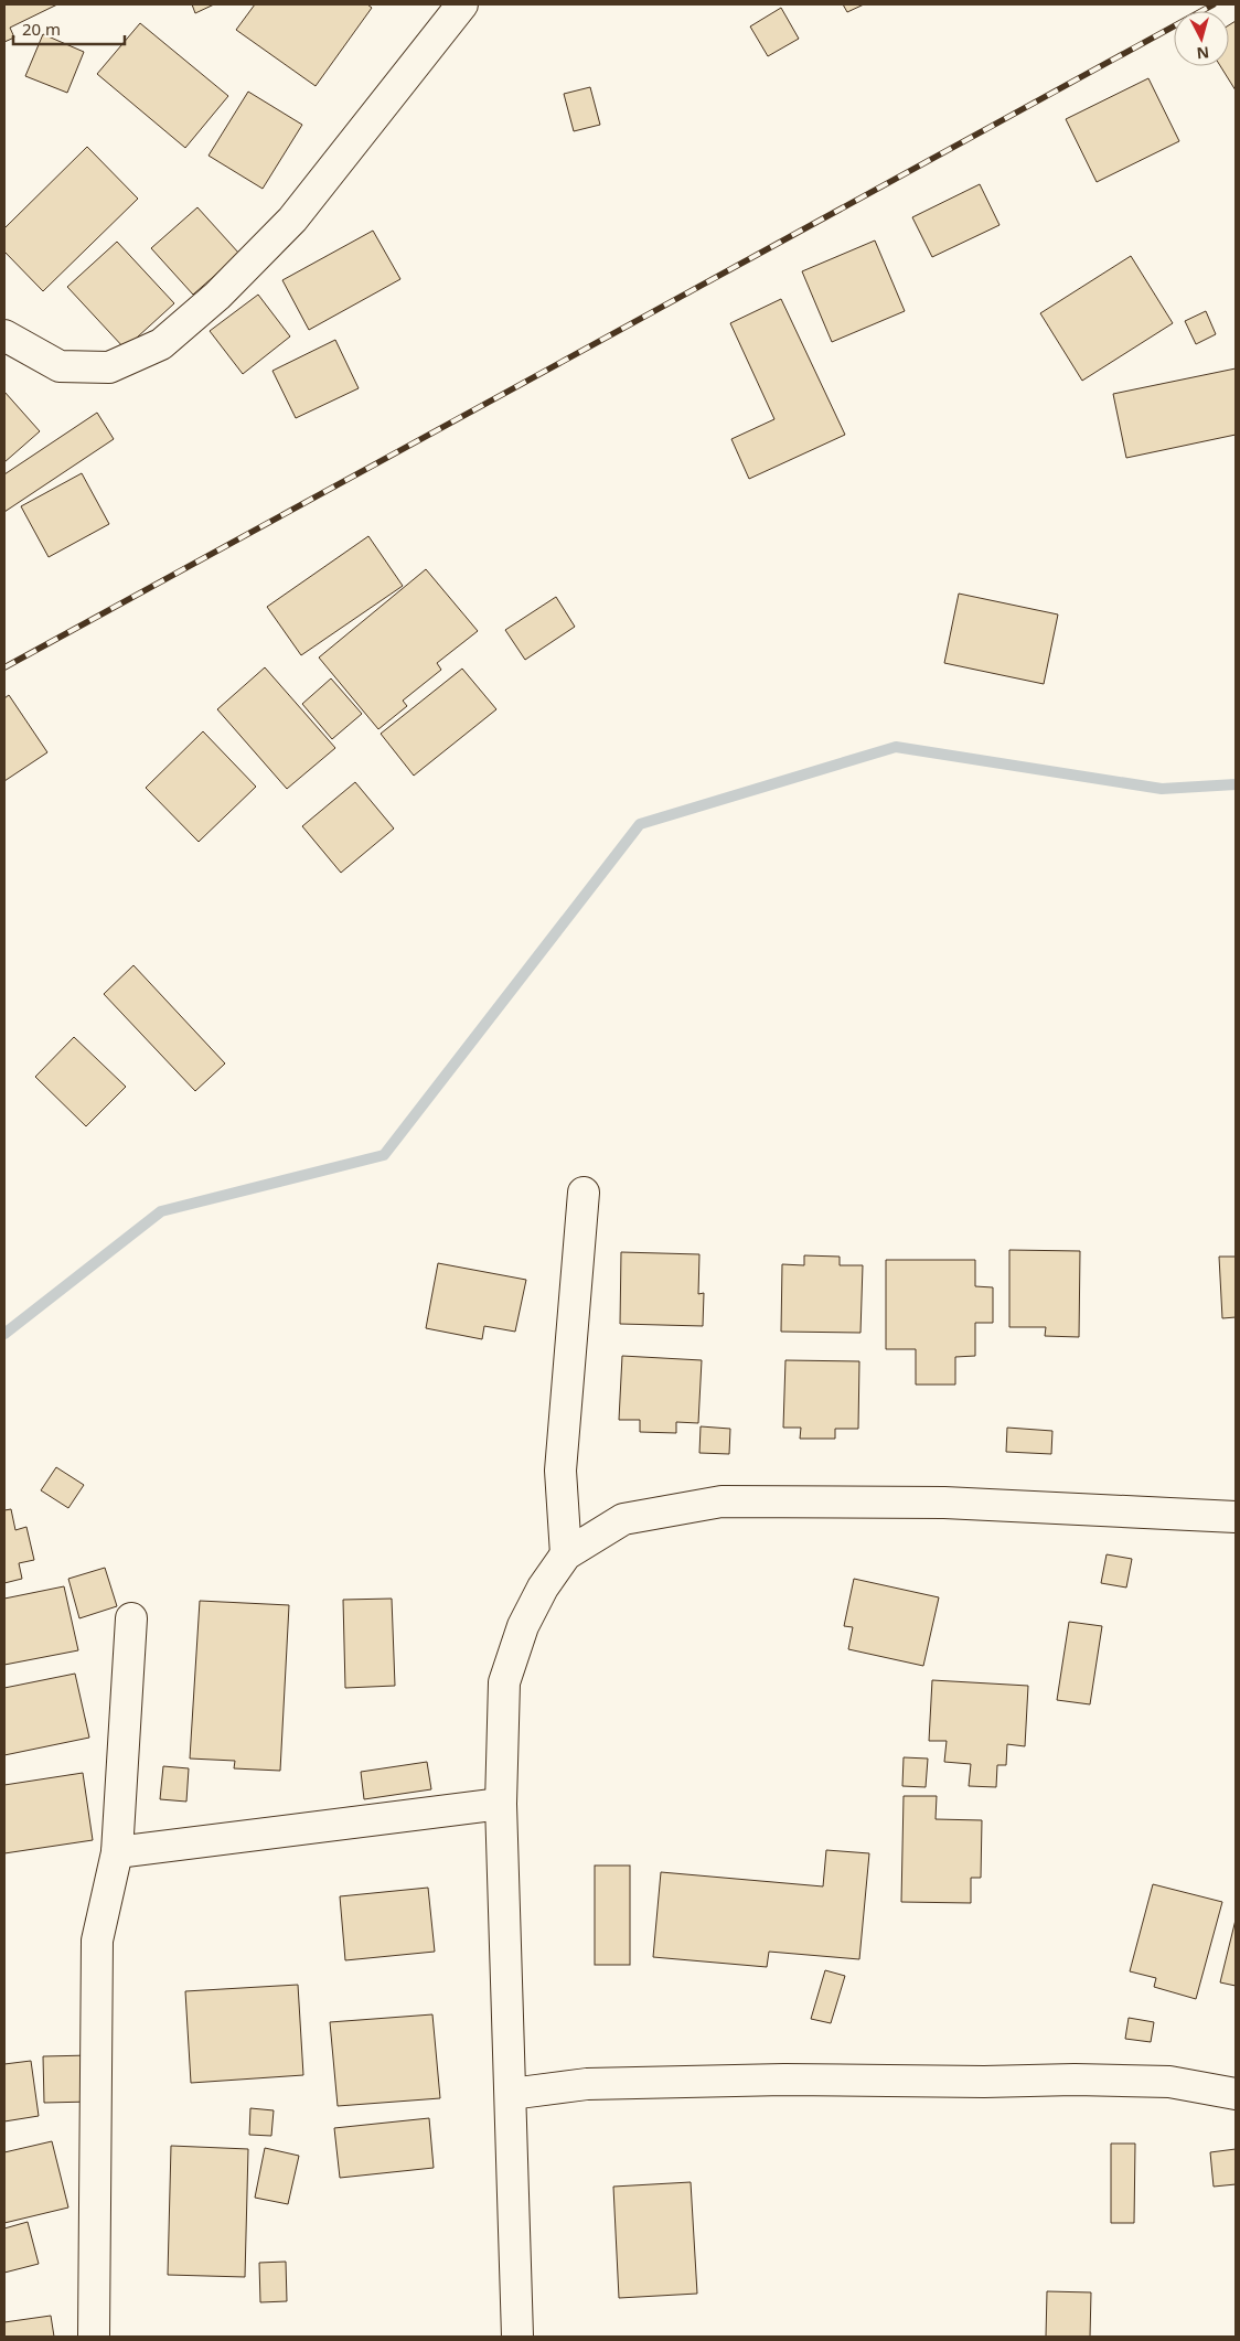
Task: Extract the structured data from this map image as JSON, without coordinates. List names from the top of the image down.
{
  "scale_bar": "20 m",
  "north": "bottom"
}
